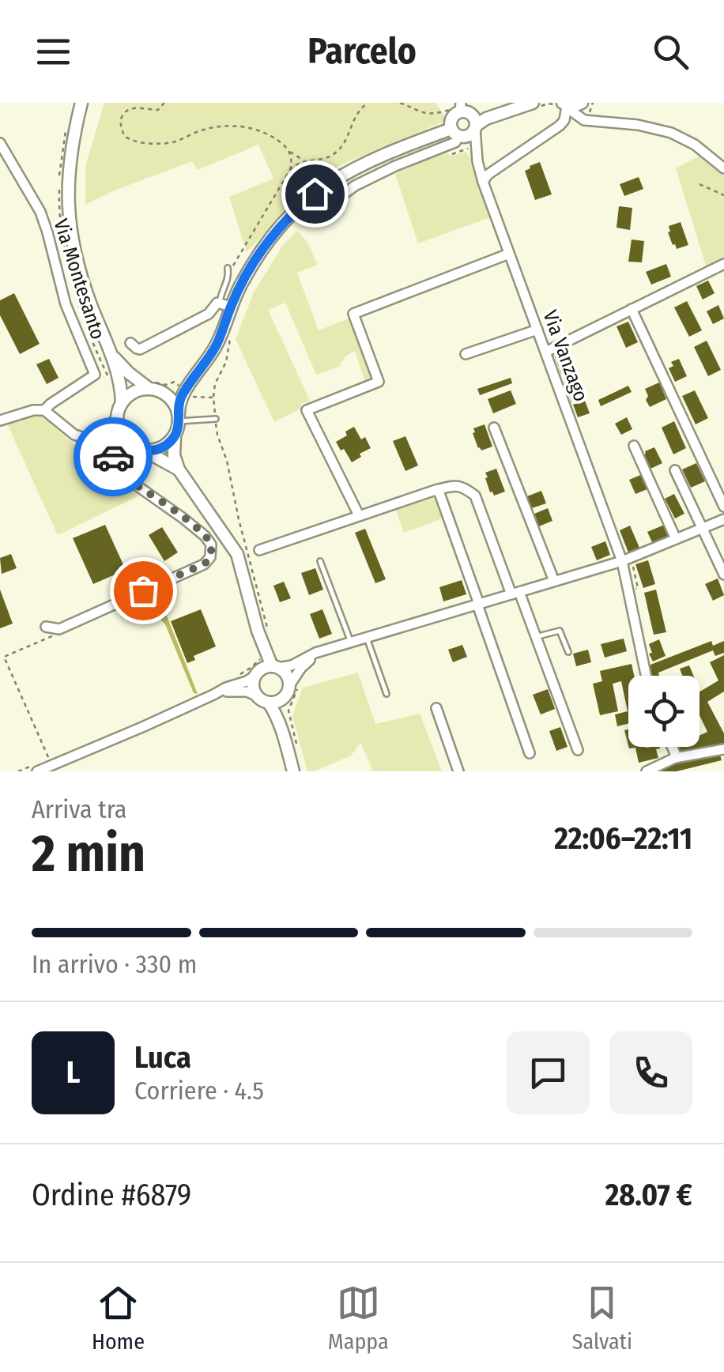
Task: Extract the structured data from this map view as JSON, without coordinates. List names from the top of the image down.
{
  "streets": {
    "street": ["Via Montesanto", "Via Vanzago"]
  },
  "page": {
    "header": "Parcelo",
    "heading": ["2 min", "Arriva tra", "22:06–22:11"],
    "panel": [
      "Luca",
      "Corriere · 4.5",
      "Ordine #6879",
      "28.07 €"
    ],
    "bar": "In arrivo · 330 m",
    "round": "L",
    "tabs": ["Home", "Mappa", "Salvati"]
  }
}
